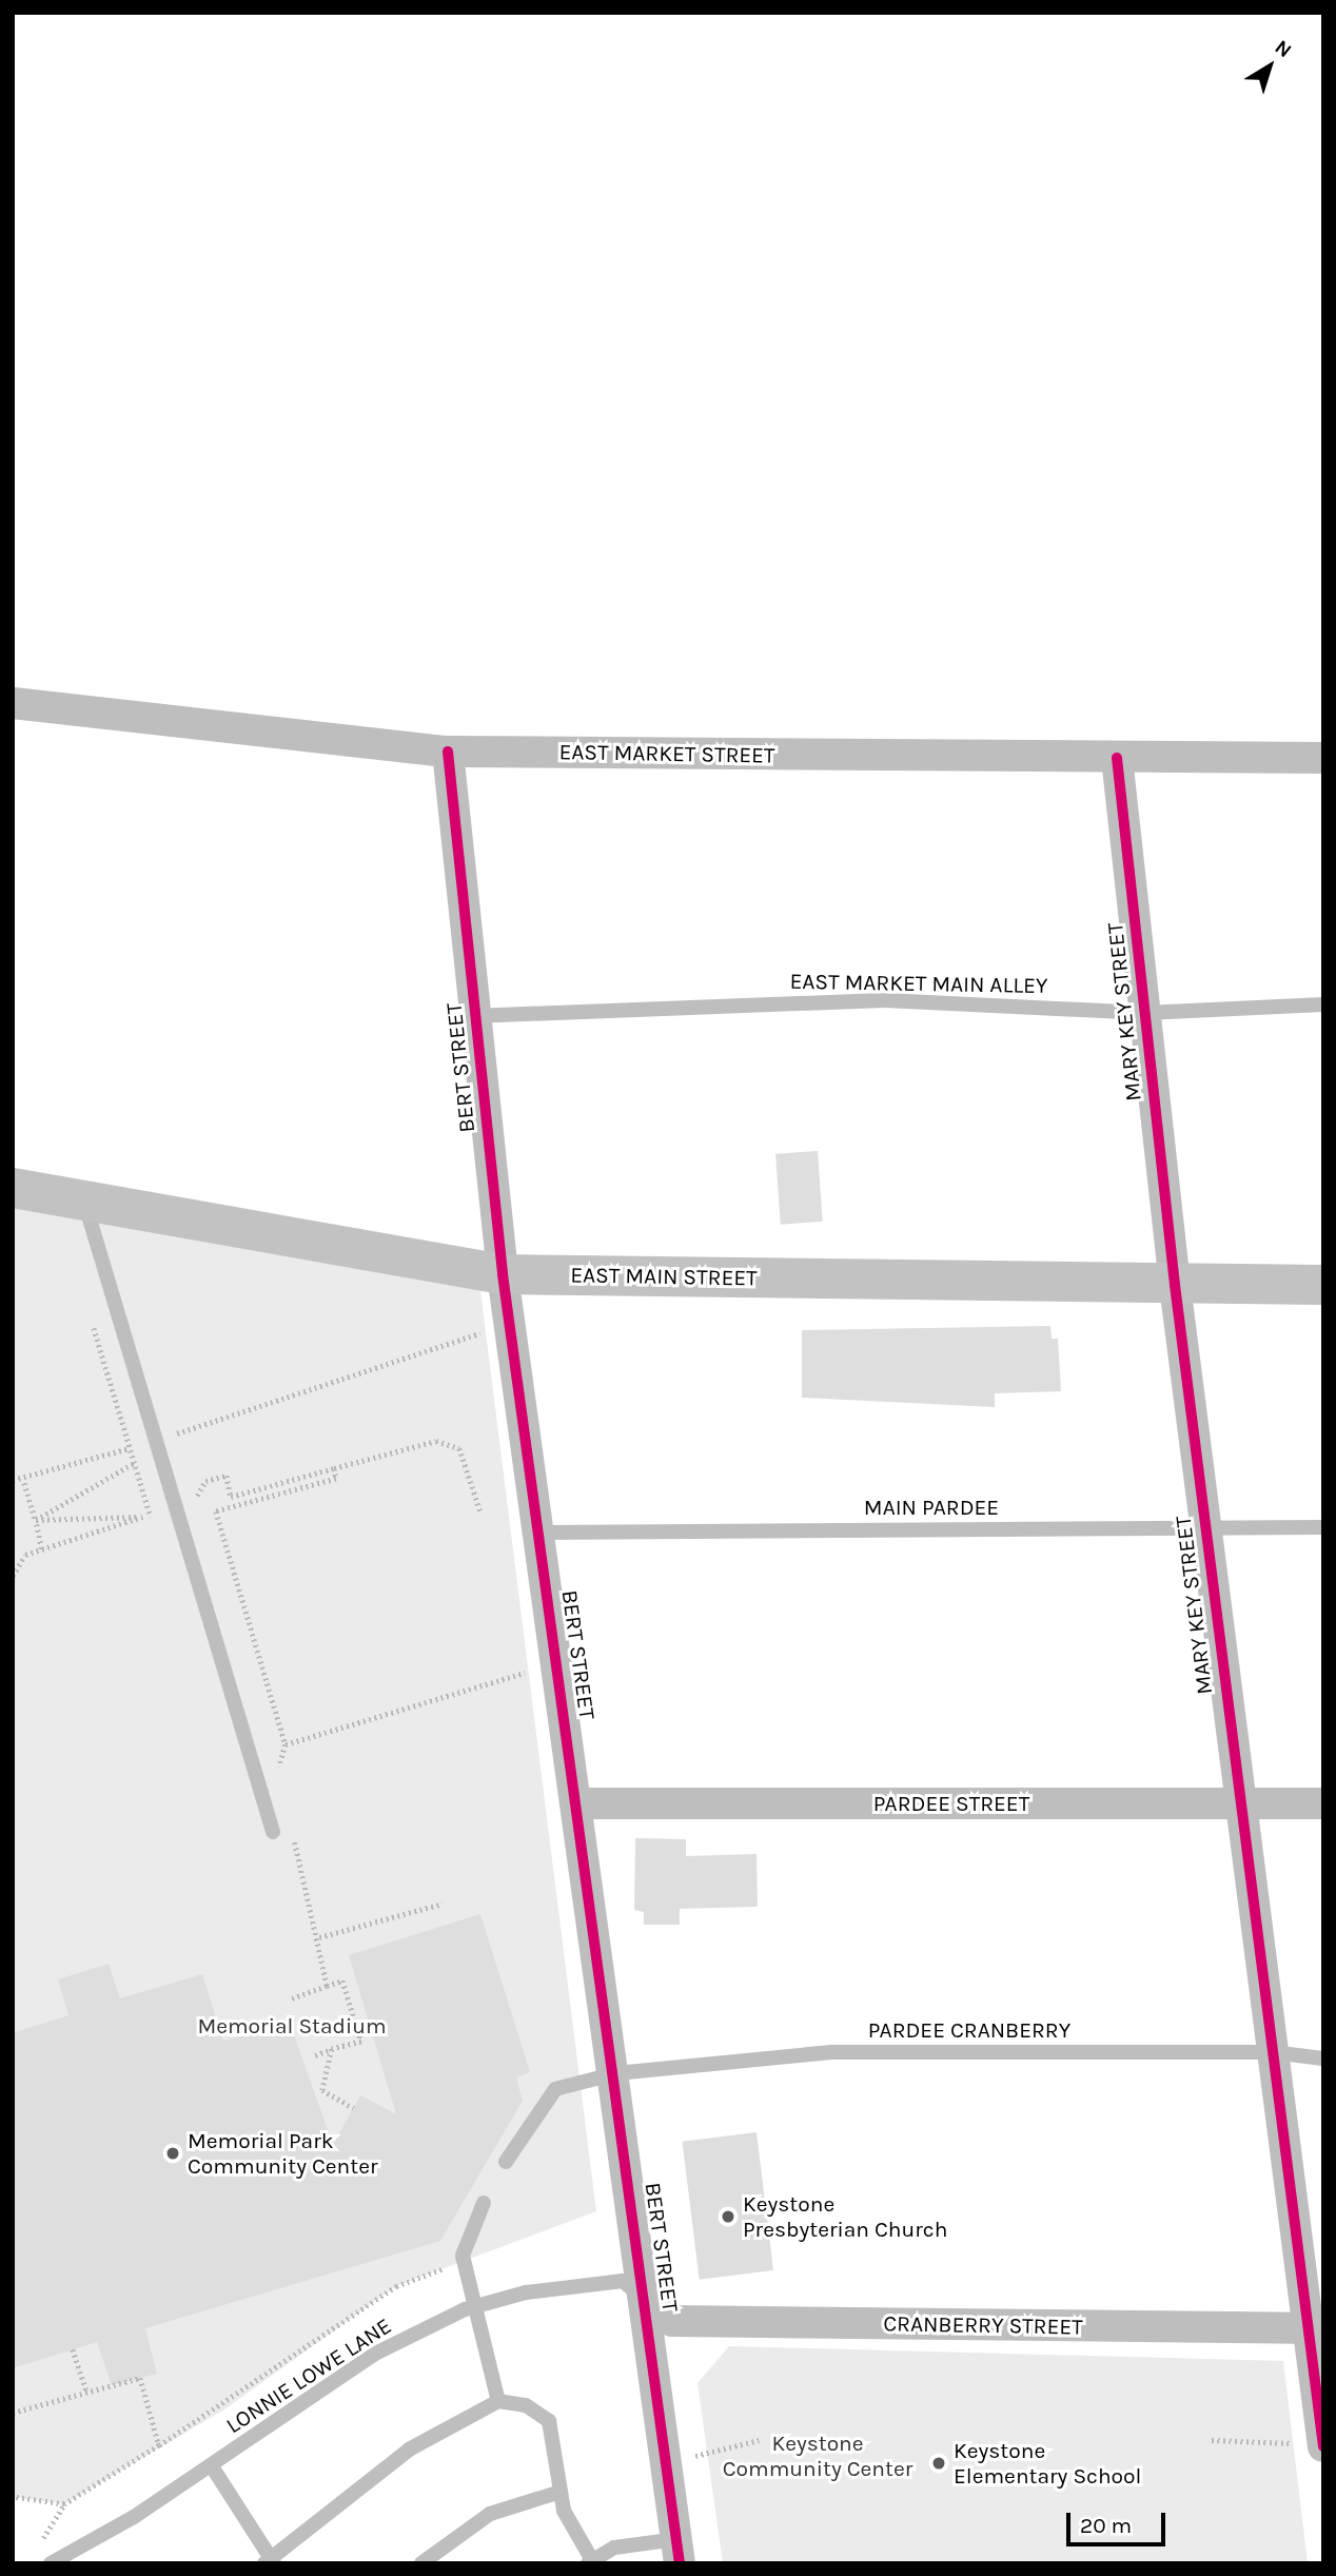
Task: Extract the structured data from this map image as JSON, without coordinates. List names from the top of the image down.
{
  "streets": {
    "main road": ["EAST MAIN STREET"],
    "street": [
      "EAST MARKET STREET",
      "MARY KEY STREET",
      "BERT STREET",
      "PARDEE STREET",
      "CRANBERRY STREET"
    ],
    "lane": [
      "EAST MARKET MAIN ALLEY",
      "MAIN PARDEE",
      "PARDEE CRANBERRY",
      "LONNIE LOWE LANE"
    ]
  },
  "crossings": [
    ["EAST MARKET STREET", "MARY KEY STREET"],
    ["EAST MARKET STREET", "BERT STREET"],
    ["EAST MARKET MAIN ALLEY", "MARY KEY STREET"],
    ["EAST MARKET MAIN ALLEY", "BERT STREET"],
    ["MARY KEY STREET", "EAST MAIN STREET"],
    ["MARY KEY STREET", "MAIN PARDEE"],
    ["MARY KEY STREET", "PARDEE STREET"],
    ["MARY KEY STREET", "PARDEE CRANBERRY"],
    ["MARY KEY STREET", "CRANBERRY STREET"],
    ["BERT STREET", "EAST MAIN STREET"],
    ["BERT STREET", "MAIN PARDEE"],
    ["BERT STREET", "PARDEE STREET"],
    ["BERT STREET", "PARDEE CRANBERRY"],
    ["BERT STREET", "CRANBERRY STREET"],
    ["BERT STREET", "LONNIE LOWE LANE"],
    ["CRANBERRY STREET", "LONNIE LOWE LANE"]
  ],
  "parks": ["Memorial Stadium", "Keystone Community Center"],
  "places": ["Memorial Park Community Center", "Keystone Presbyterian Church", "Keystone Elementary School"],
  "scale_bar": "20 m",
  "north": "top right"
}
